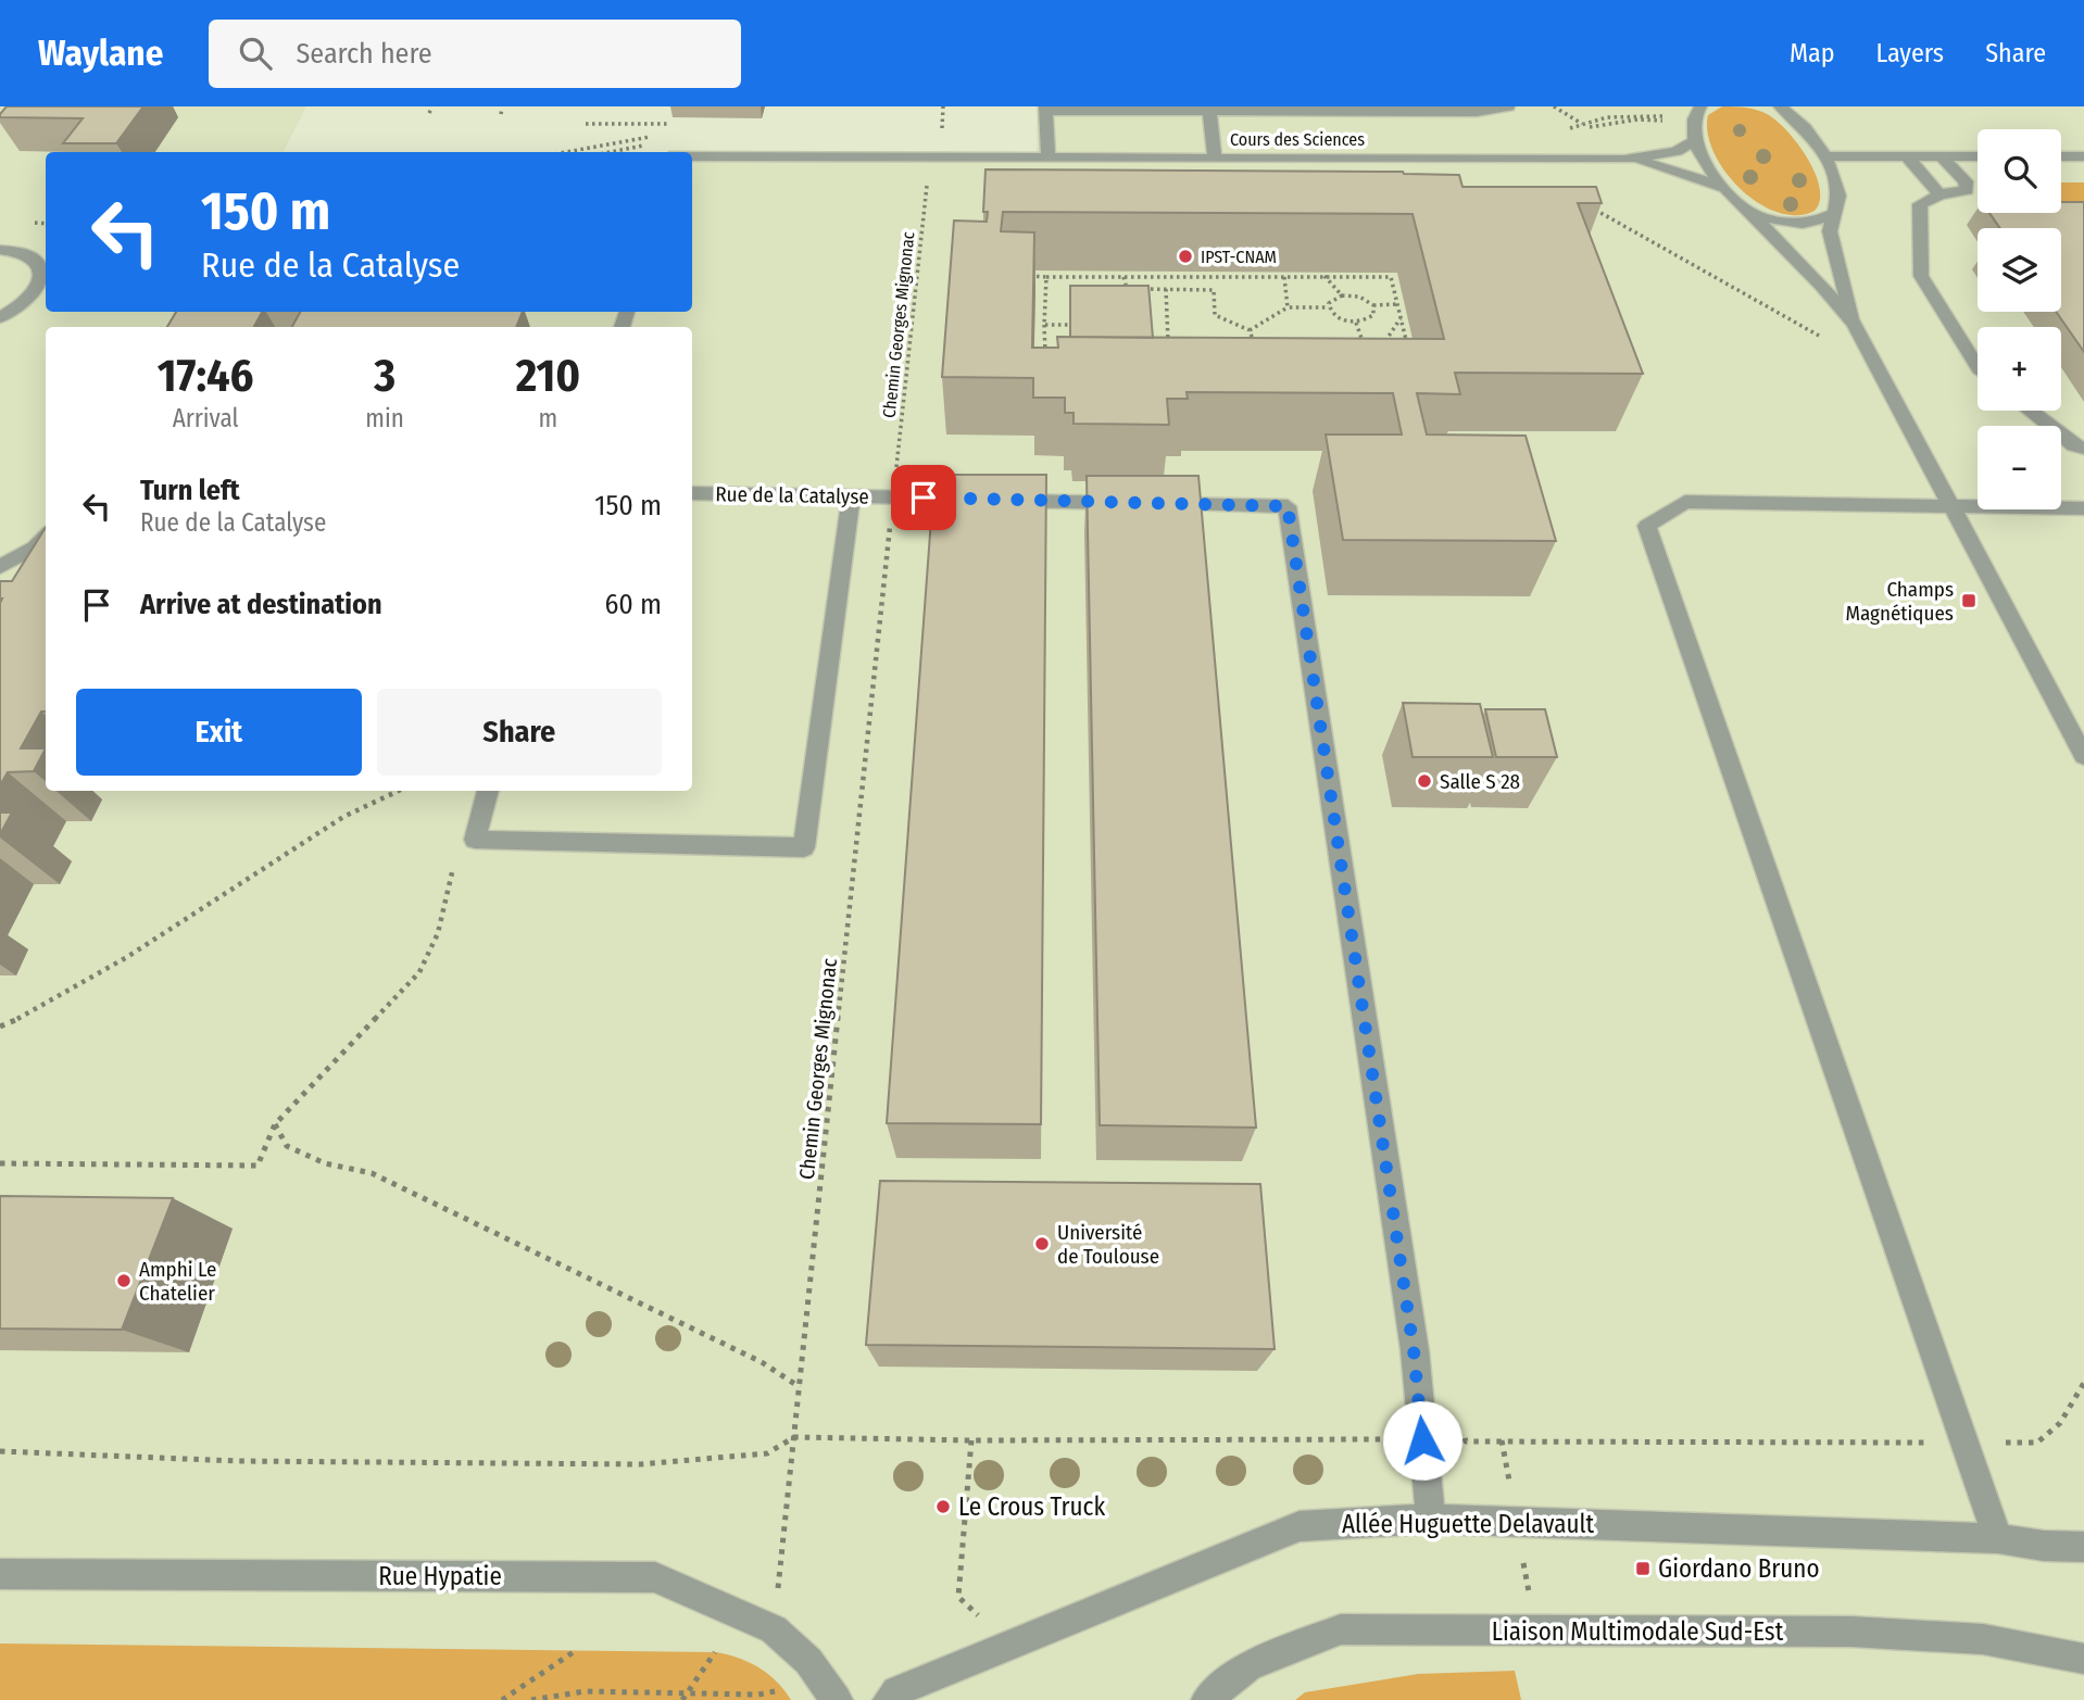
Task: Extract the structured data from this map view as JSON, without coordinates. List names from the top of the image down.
{
  "streets": {
    "street": [
      "Cours des Sciences",
      "Rue de la Catalyse",
      "Allée Huguette Delavault",
      "Rue Hypatie",
      "Liaison Multimodale Sud-Est"
    ],
    "path": ["Chemin Georges Mignonac"]
  },
  "crossings": [
    ["Chemin Georges Mignonac", "Rue de la Catalyse"],
    ["Chemin Georges Mignonac", "Rue Hypatie"],
    ["Rue de la Catalyse", "Allée Huguette Delavault"]
  ],
  "places": {
    "other": [
      "IPST-CNAM",
      "Salle S 28",
      "Université de Toulouse",
      "Amphi Le Chatelier",
      "Le Crous Truck"
    ],
    "transit": ["Champs Magnétiques", "Giordano Bruno"]
  },
  "page": {
    "header": "Waylane",
    "search": "Search here",
    "nav": ["Map", "Layers", "Share"],
    "map_buttons": ["+", "−"],
    "turn": ["150 m", "Rue de la Catalyse"],
    "eta": [
      "17:46",
      "Arrival",
      "3",
      "min",
      "210",
      "m"
    ],
    "list": [
      {
        "name": "Turn left",
        "note": "Rue de la Catalyse",
        "value": "150 m"
      },
      {
        "name": "Arrive at destination",
        "value": "60 m"
      }
    ],
    "buttons": ["Exit", "Share"]
  }
}
